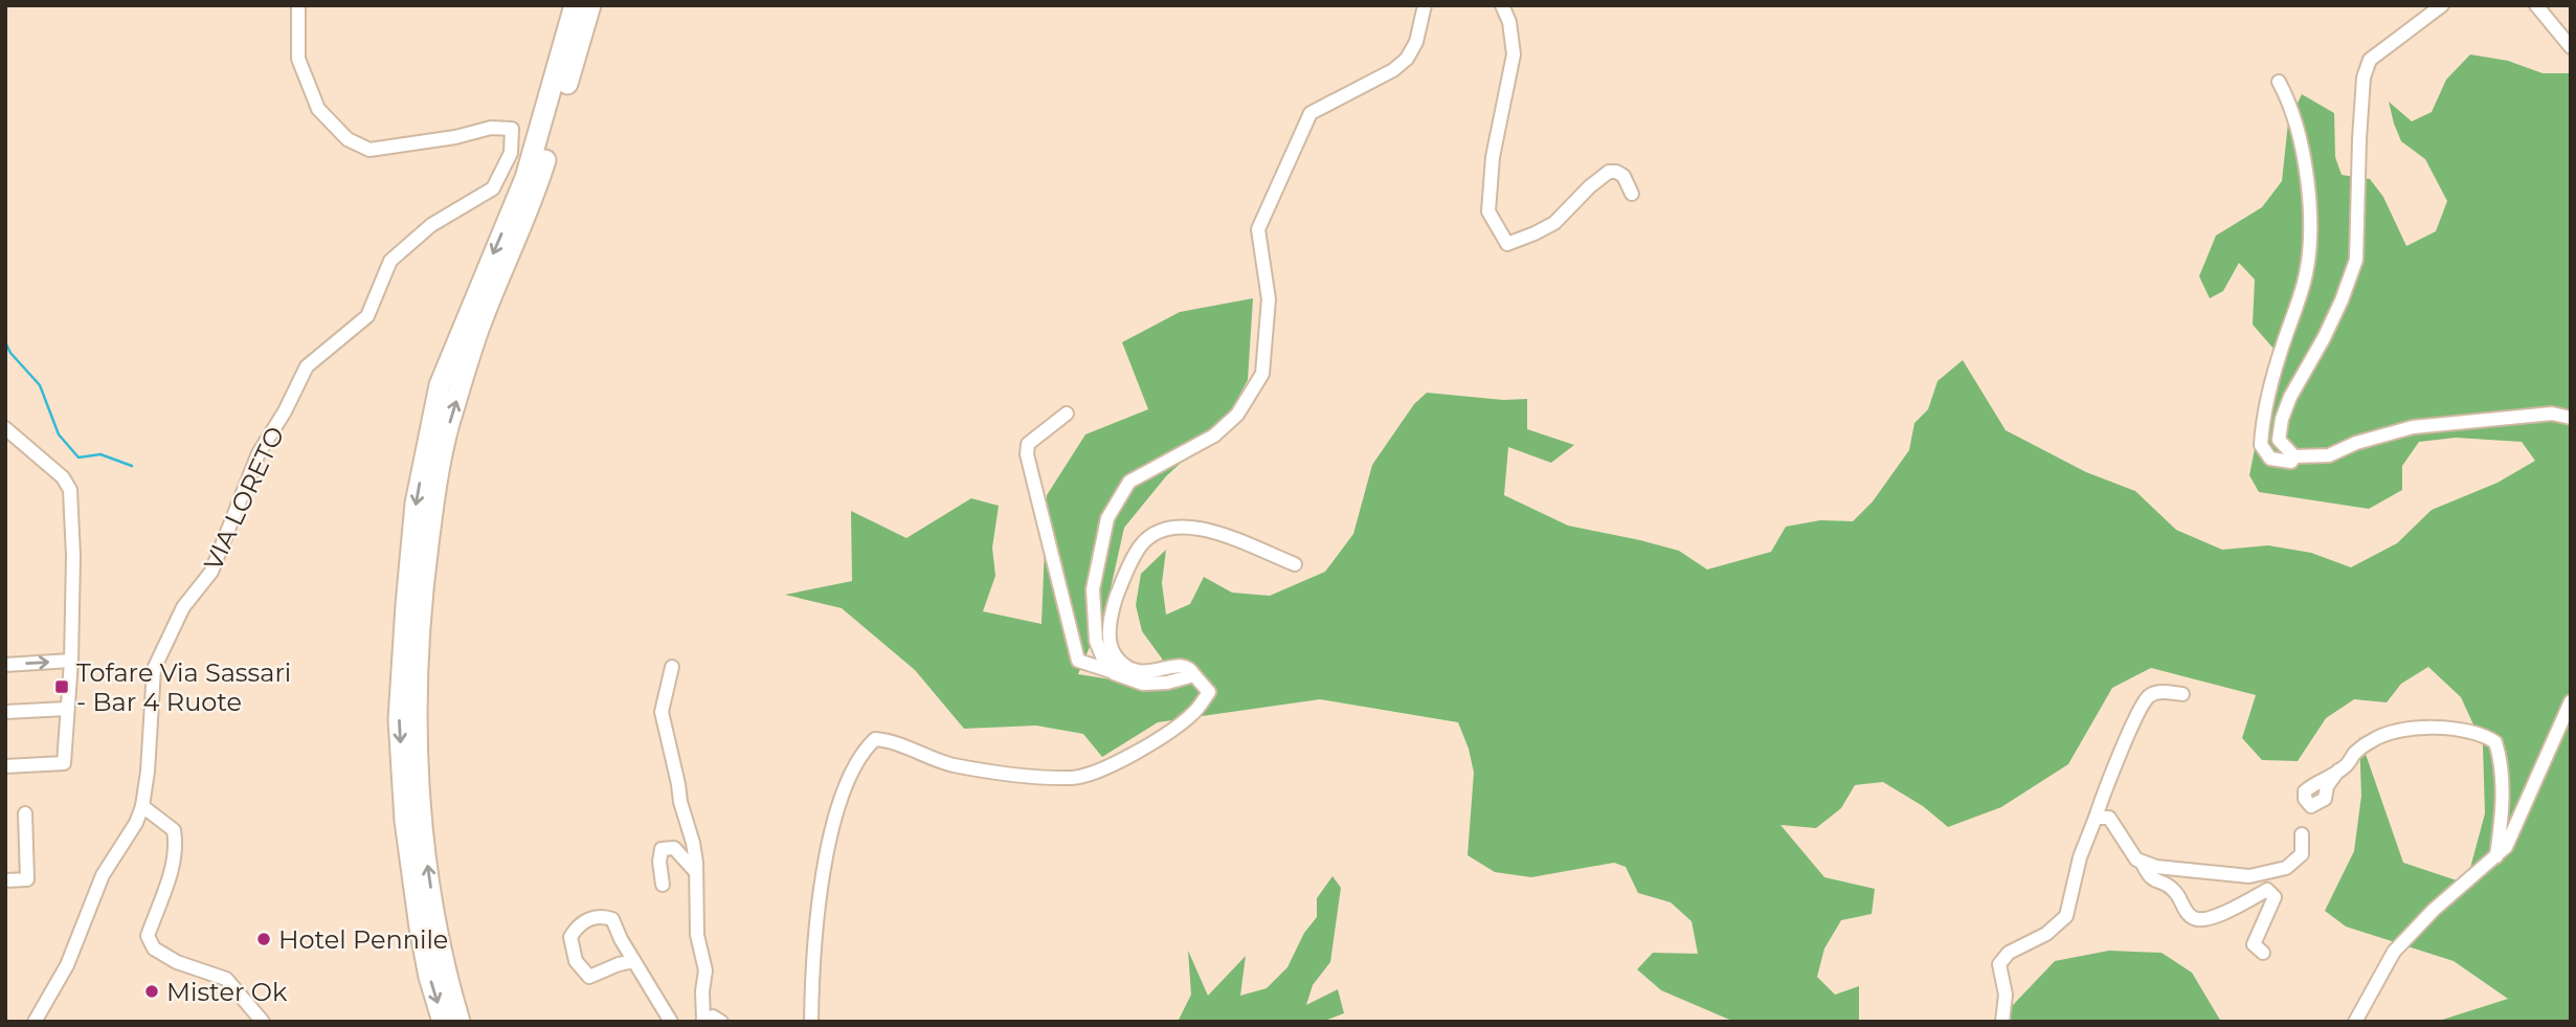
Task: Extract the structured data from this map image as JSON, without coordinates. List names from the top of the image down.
{
  "streets": {
    "street": ["VIA LORETO"]
  },
  "places": {
    "transit": ["Tofare Via Sassari - Bar 4 Ruote"],
    "other": ["Hotel Pennile", "Mister Ok"]
  }
}
